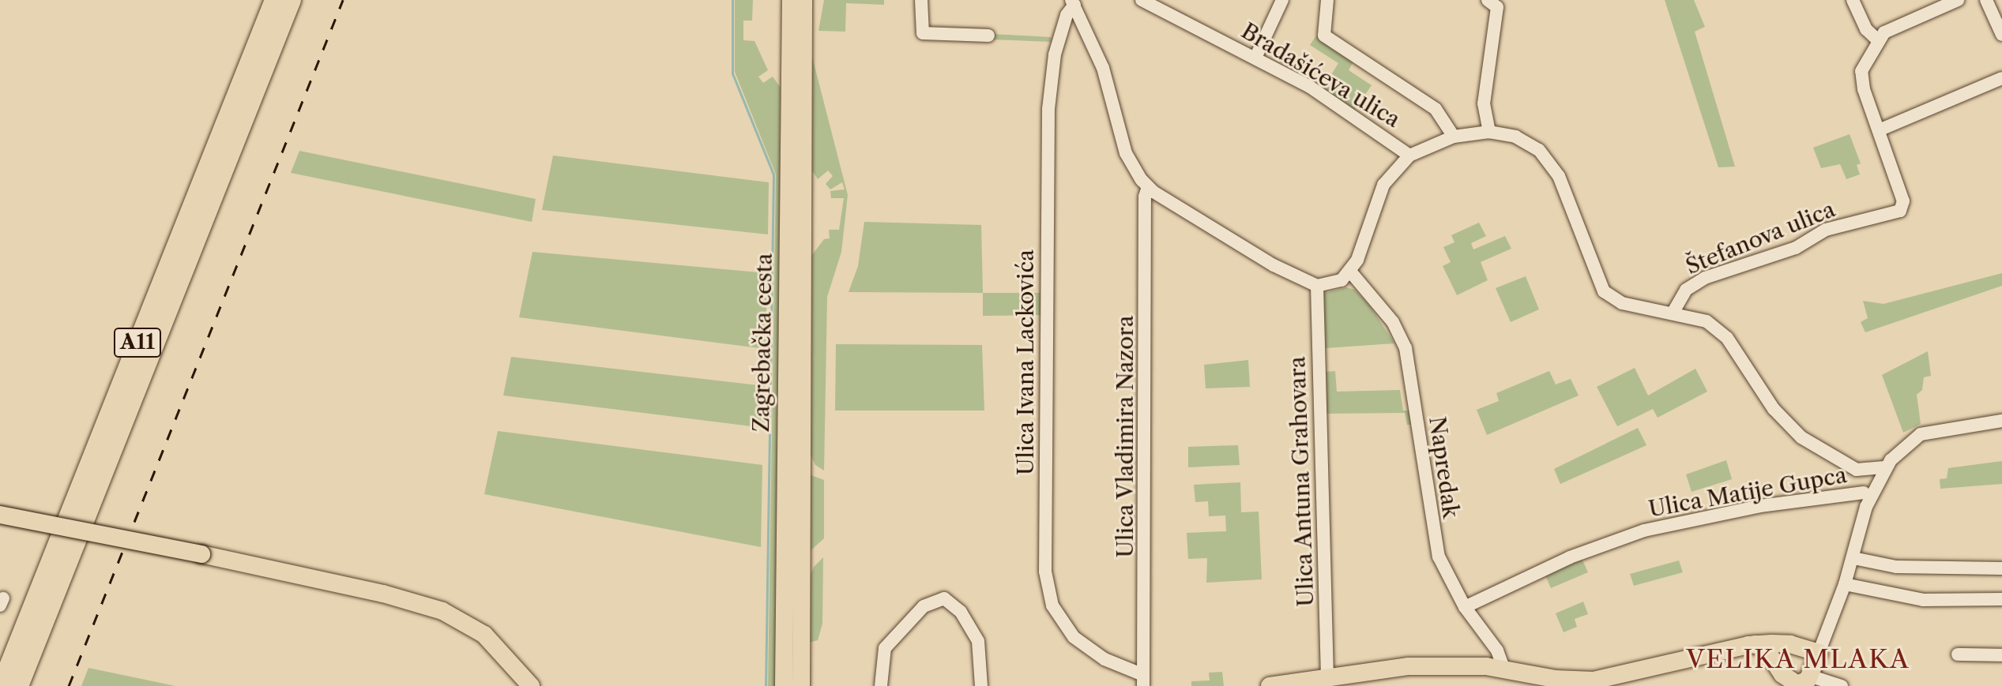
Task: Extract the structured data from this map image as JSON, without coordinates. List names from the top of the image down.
{
  "streets": {
    "highway": ["A11"],
    "main road": ["Zagrebačka cesta"],
    "street": [
      "Bradašićeva ulica",
      "Štefanova ulica",
      "Ulica Ivana Lackovića",
      "Ulica Vladimira Nazora",
      "Napredak",
      "Ulica Antuna Grahovara",
      "Ulica Matije Gupca"
    ]
  },
  "crossings": [
    ["Ulica Ivana Lackovića", "Ulica Vladimira Nazora"],
    ["Napredak", "Ulica Matije Gupca"]
  ],
  "districts": ["VELIKA MLAKA"]
}
